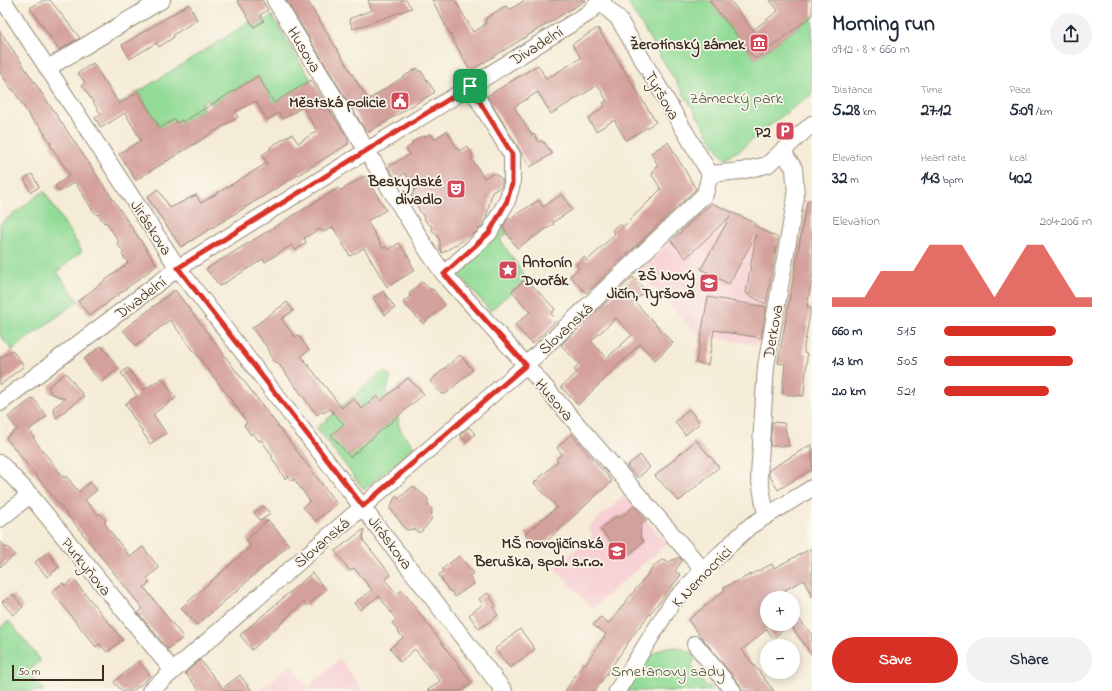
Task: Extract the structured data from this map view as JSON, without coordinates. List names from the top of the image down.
{
  "streets": {
    "street": [
      "Divadelní",
      "Husova",
      "Tyršova",
      "Jiráskova",
      "Slovanská",
      "Derkova",
      "Purkyňova",
      "K Nemocnici"
    ]
  },
  "crossings": [
    ["Divadelní", "Husova"],
    ["Divadelní", "Tyršova"],
    ["Divadelní", "Jiráskova"],
    ["Husova", "Slovanská"],
    ["Husova", "K Nemocnici"],
    ["Tyršova", "Slovanská"],
    ["Jiráskova", "Slovanská"],
    ["Slovanská", "Purkyňova"],
    ["Derkova", "K Nemocnici"]
  ],
  "parks": ["Zámecký park", "Smetanovy sady"],
  "places": {
    "museum": ["Žerotínský zámek"],
    "public building": ["Městská policie"],
    "parking": ["P2"],
    "theatre": ["Beskydské divadlo"],
    "place": ["Antonín Dvořák"],
    "school or university": ["ZŠ Nový Jičín, Tyršova", "MŠ novojičínská Beruška, spol. s.r.o."]
  },
  "scale_bar": "50 m",
  "page": {
    "heading": ["Morning run", "09:12 · 8 × 660 m"],
    "stats": [
      ["Distance", "5.28 km"],
      ["Time", "27:12"],
      ["Pace", "5:09 /km"],
      ["Elevation", "32 m"],
      ["Heart rate", "143 bpm"],
      ["kcal", "402"]
    ],
    "chart": ["Elevation", "204–206 m"],
    "list": [
      {
        "name": "660 m",
        "note": "5:15"
      },
      {
        "name": "1.3 km",
        "note": "5:05"
      },
      {
        "name": "2.0 km",
        "note": "5:21"
      }
    ],
    "map_buttons": ["+", "−"],
    "buttons": ["Save", "Share"],
    "scale": "50 m"
  }
}
